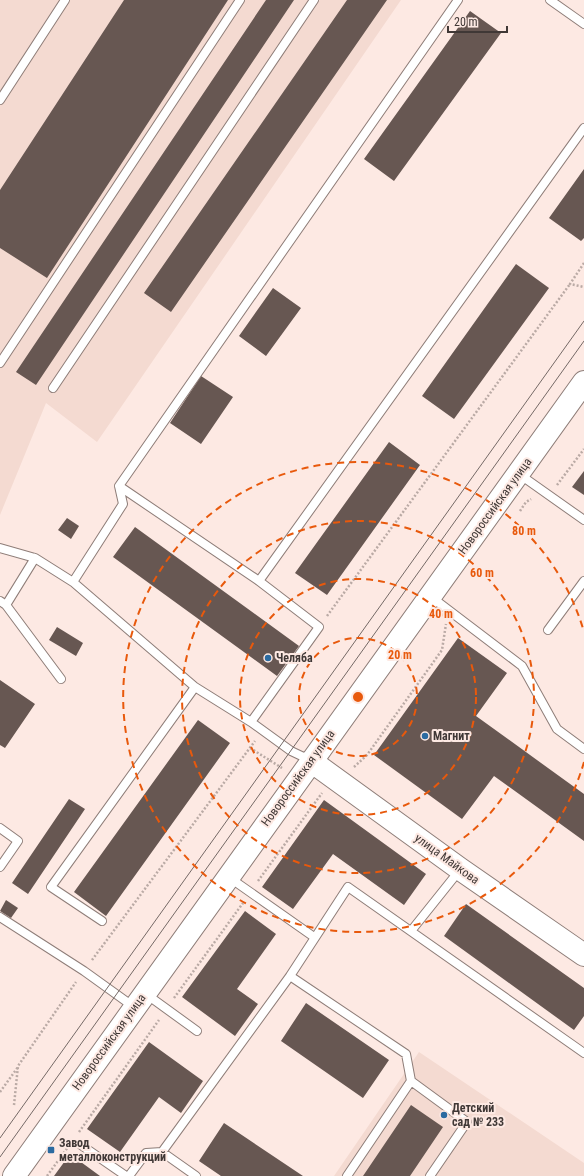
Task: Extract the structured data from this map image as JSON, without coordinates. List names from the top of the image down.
{
  "streets": {
    "main road": ["Новороссийская улица", "улица Майкова"]
  },
  "crossings": [
    ["Новороссийская улица", "улица Майкова"]
  ],
  "places": {
    "other": ["Челяба", "Магнит", "Детский сад № 233"],
    "transit": ["Завод металлоконструкций"]
  },
  "scale_bar": "20 m",
  "rings": [
    "80 m",
    "60 m",
    "40 m",
    "20 m"
  ]
}
